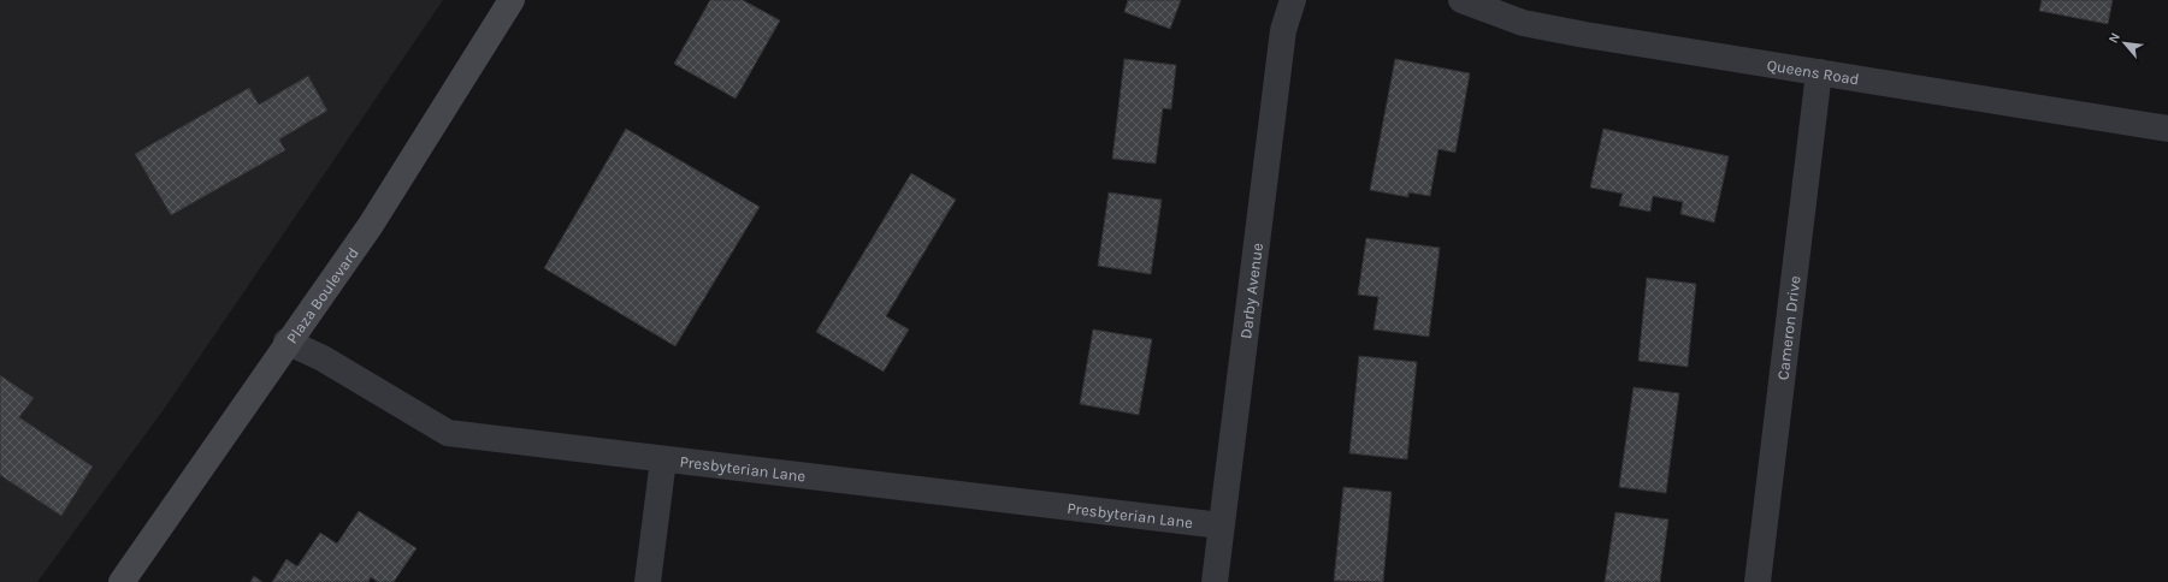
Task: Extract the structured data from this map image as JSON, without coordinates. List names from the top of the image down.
{
  "streets": {
    "street": [
      "Queens Road",
      "Darby Avenue",
      "Plaza Boulevard",
      "Cameron Drive",
      "Presbyterian Lane"
    ]
  },
  "crossings": [
    ["Queens Road", "Cameron Drive"],
    ["Darby Avenue", "Presbyterian Lane"],
    ["Plaza Boulevard", "Presbyterian Lane"]
  ],
  "north": "top left"
}
